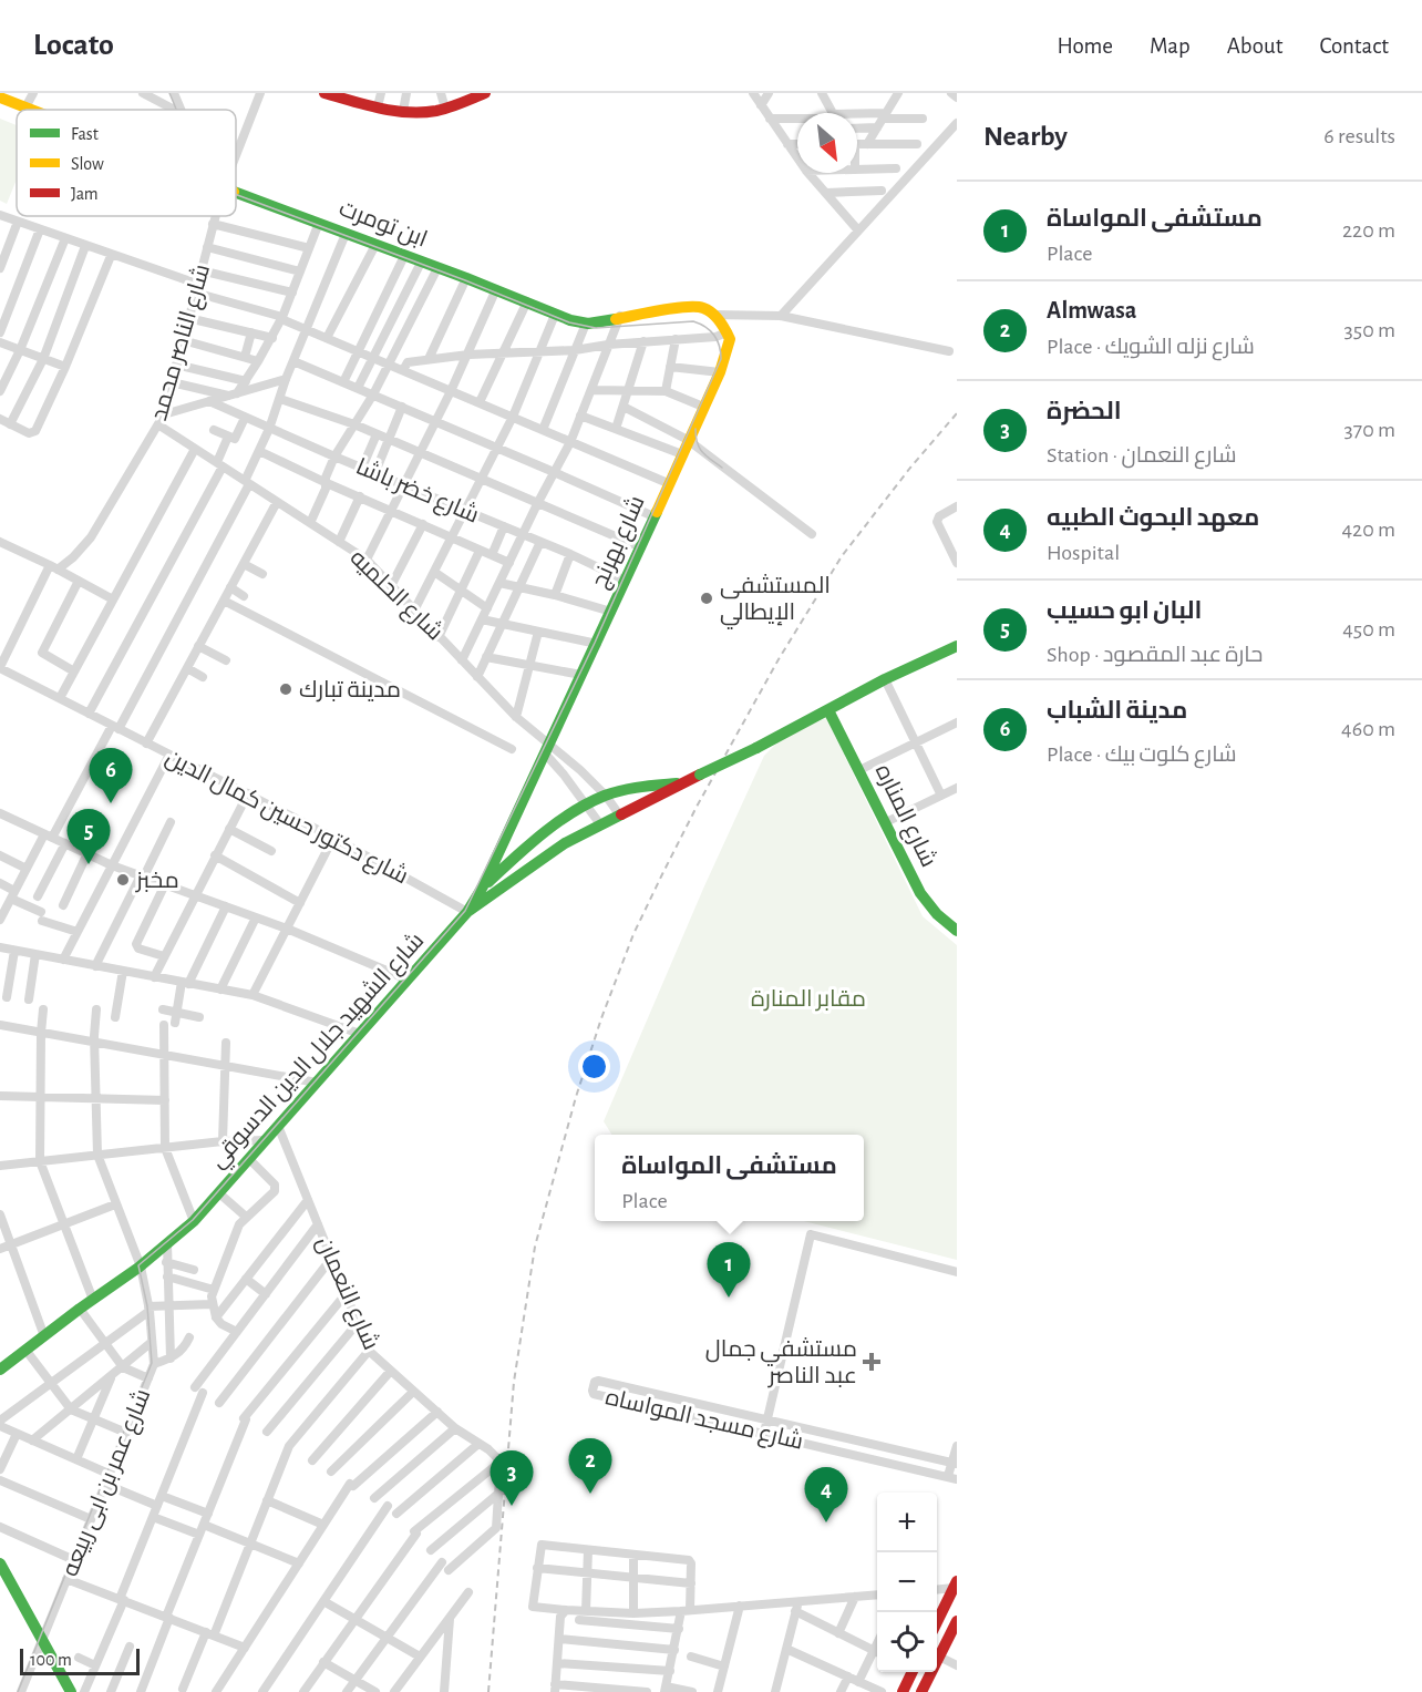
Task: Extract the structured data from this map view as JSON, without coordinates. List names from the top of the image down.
{
  "streets": {
    "street": [
      "ابن تومرت",
      "شارع الناصر محمد",
      "شارع خضر باشا",
      "شارع بهرنج",
      "شارع الحلميه",
      "شارع المناره",
      "شارع دكتور حسين كمال الدين",
      "شارع الشهيد جلال الدين الدسوقي",
      "شارع النعمان",
      "شارع مسجد المواساه",
      "شارع عمر بن ابى ربيعه"
    ]
  },
  "crossings": [
    ["شارع الناصر محمد", "شارع الحلميه"],
    ["شارع خضر باشا", "شارع بهرنج"],
    ["شارع بهرنج", "شارع الحلميه"],
    ["شارع بهرنج", "شارع الشهيد جلال الدين الدسوقي"],
    ["شارع المناره", "شارع الشهيد جلال الدين الدسوقي"],
    ["شارع دكتور حسين كمال الدين", "شارع الشهيد جلال الدين الدسوقي"],
    ["شارع الشهيد جلال الدين الدسوقي", "شارع النعمان"],
    ["شارع الشهيد جلال الدين الدسوقي", "شارع عمر بن ابى ربيعه"]
  ],
  "parks": ["مقابر المنارة"],
  "places": {
    "other": ["المستشفى الإيطالي", "مدينة تبارك", "مخبز"],
    "health": ["مستشفي جمال عبد الناصر"]
  },
  "legend": ["Fast", "Slow", "Jam"],
  "scale_bar": "100 m",
  "north": "bottom right",
  "page": {
    "header": "Locato",
    "nav": [
      "Home",
      "Map",
      "About",
      "Contact"
    ],
    "heading": ["Nearby", "6 results"],
    "list": [
      {
        "mark": "1",
        "name": "مستشفى المواساة",
        "note": "Place",
        "value": "220 m"
      },
      {
        "mark": "2",
        "name": "Almwasa",
        "note": "Place · شارع نزله الشويك",
        "value": "350 m"
      },
      {
        "mark": "3",
        "name": "الحضرة",
        "note": "Station · شارع النعمان",
        "value": "370 m"
      },
      {
        "mark": "4",
        "name": "معهد البحوث الطبيه",
        "note": "Hospital",
        "value": "420 m"
      },
      {
        "mark": "5",
        "name": "البان ابو حسيب",
        "note": "Shop · حارة عبد المقصود",
        "value": "450 m"
      },
      {
        "mark": "6",
        "name": "مدينة الشباب",
        "note": "Place · شارع كلوت بيك",
        "value": "460 m"
      }
    ],
    "pins": [
      "6",
      "5",
      "1",
      "2",
      "3",
      "4"
    ],
    "popup": ["مستشفى المواساة", "Place"],
    "map_buttons": ["+", "−"],
    "scale": "100 m"
  }
}
